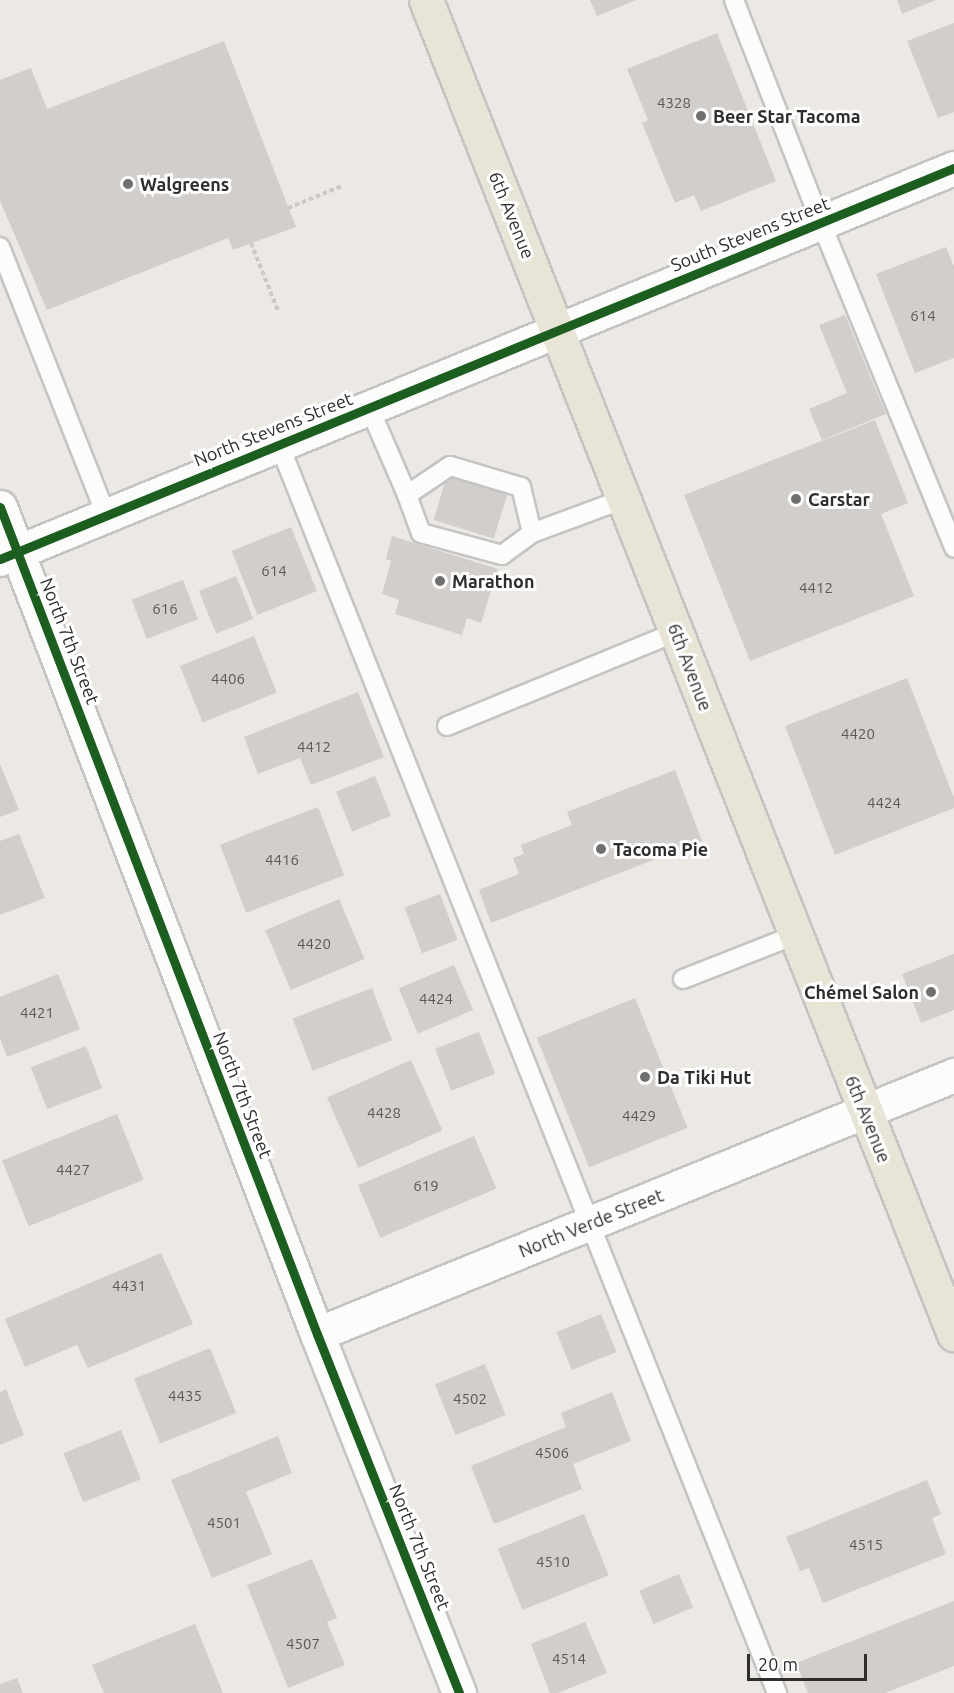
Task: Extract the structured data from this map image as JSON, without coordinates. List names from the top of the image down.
{
  "streets": {
    "main road": ["6th Avenue"],
    "street": [
      "South Stevens Street",
      "North Stevens Street",
      "North 7th Street",
      "North Verde Street"
    ]
  },
  "crossings": [
    ["6th Avenue", "South Stevens Street"],
    ["6th Avenue", "North Stevens Street"],
    ["6th Avenue", "North Verde Street"],
    ["South Stevens Street", "North Stevens Street"],
    ["North Stevens Street", "North 7th Street"],
    ["North 7th Street", "North Verde Street"]
  ],
  "places": [
    "Beer Star Tacoma",
    "Walgreens",
    "Carstar",
    "Marathon",
    "Tacoma Pie",
    "Chémel Salon",
    "Da Tiki Hut"
  ],
  "house_numbers": [
    "4328",
    "614",
    "614",
    "4412",
    "616",
    "4406",
    "4420",
    "4412",
    "4424",
    "4416",
    "4420",
    "4424",
    "4421",
    "4428",
    "4429",
    "4427",
    "619",
    "4431",
    "4435",
    "4502",
    "4506",
    "4501",
    "4515",
    "4510",
    "4507",
    "4514"
  ],
  "scale_bar": "20 m"
}
